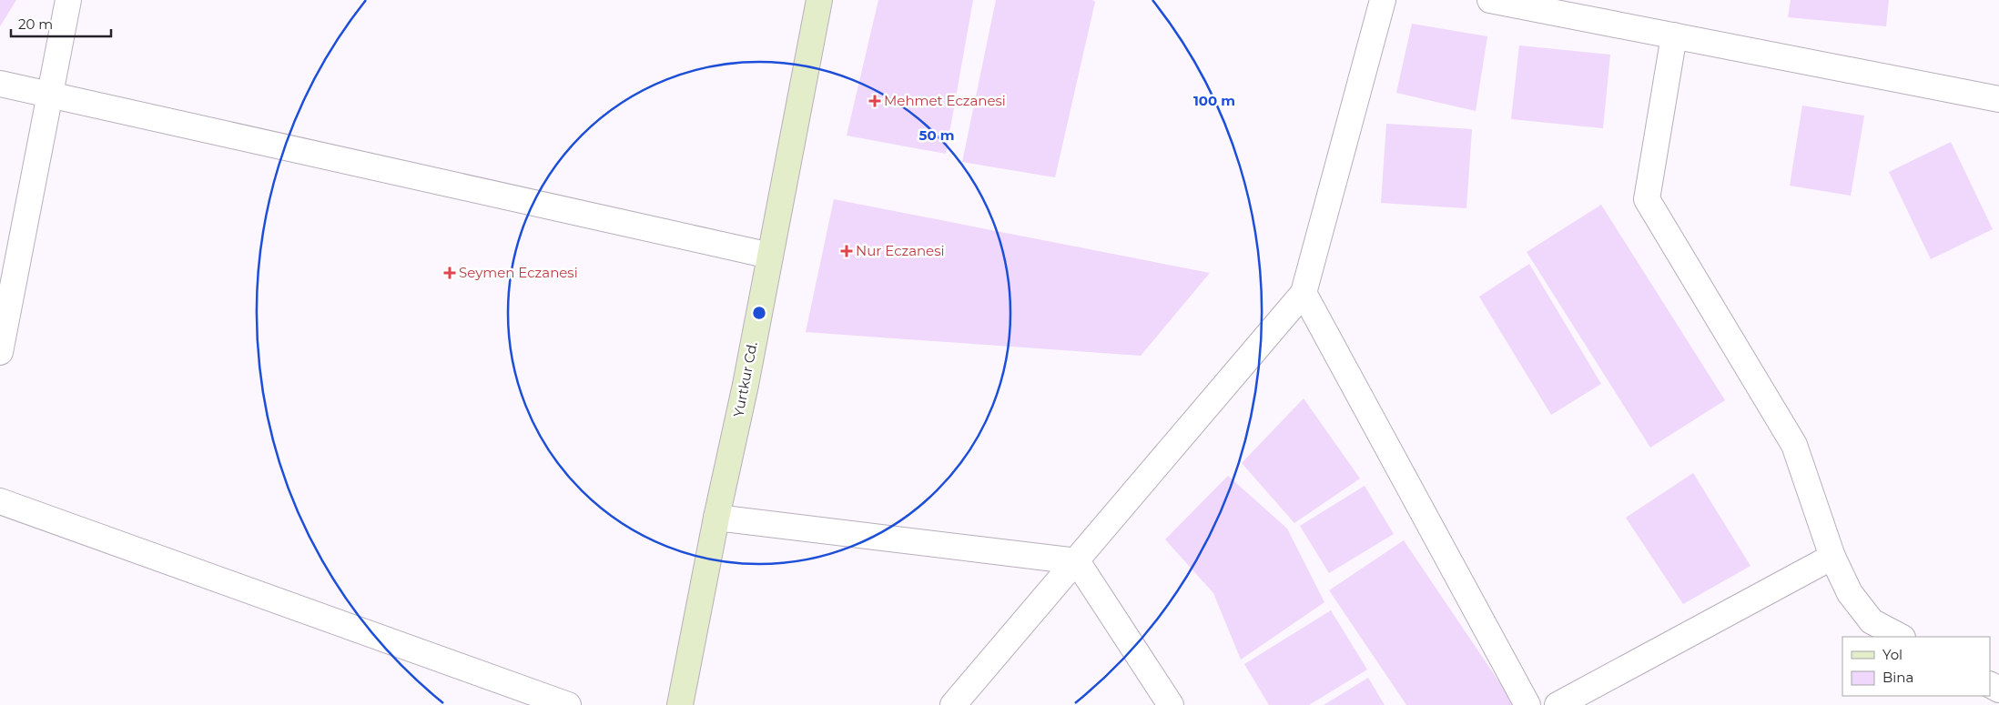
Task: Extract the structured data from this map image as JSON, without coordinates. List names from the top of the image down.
{
  "streets": {
    "street": ["Yurtkur Cd."]
  },
  "places": {
    "health": ["Mehmet Eczanesi", "Nur Eczanesi", "Seymen Eczanesi"]
  },
  "legend": ["Yol", "Bina"],
  "scale_bar": "20 m",
  "rings": ["100 m", "50 m"]
}
